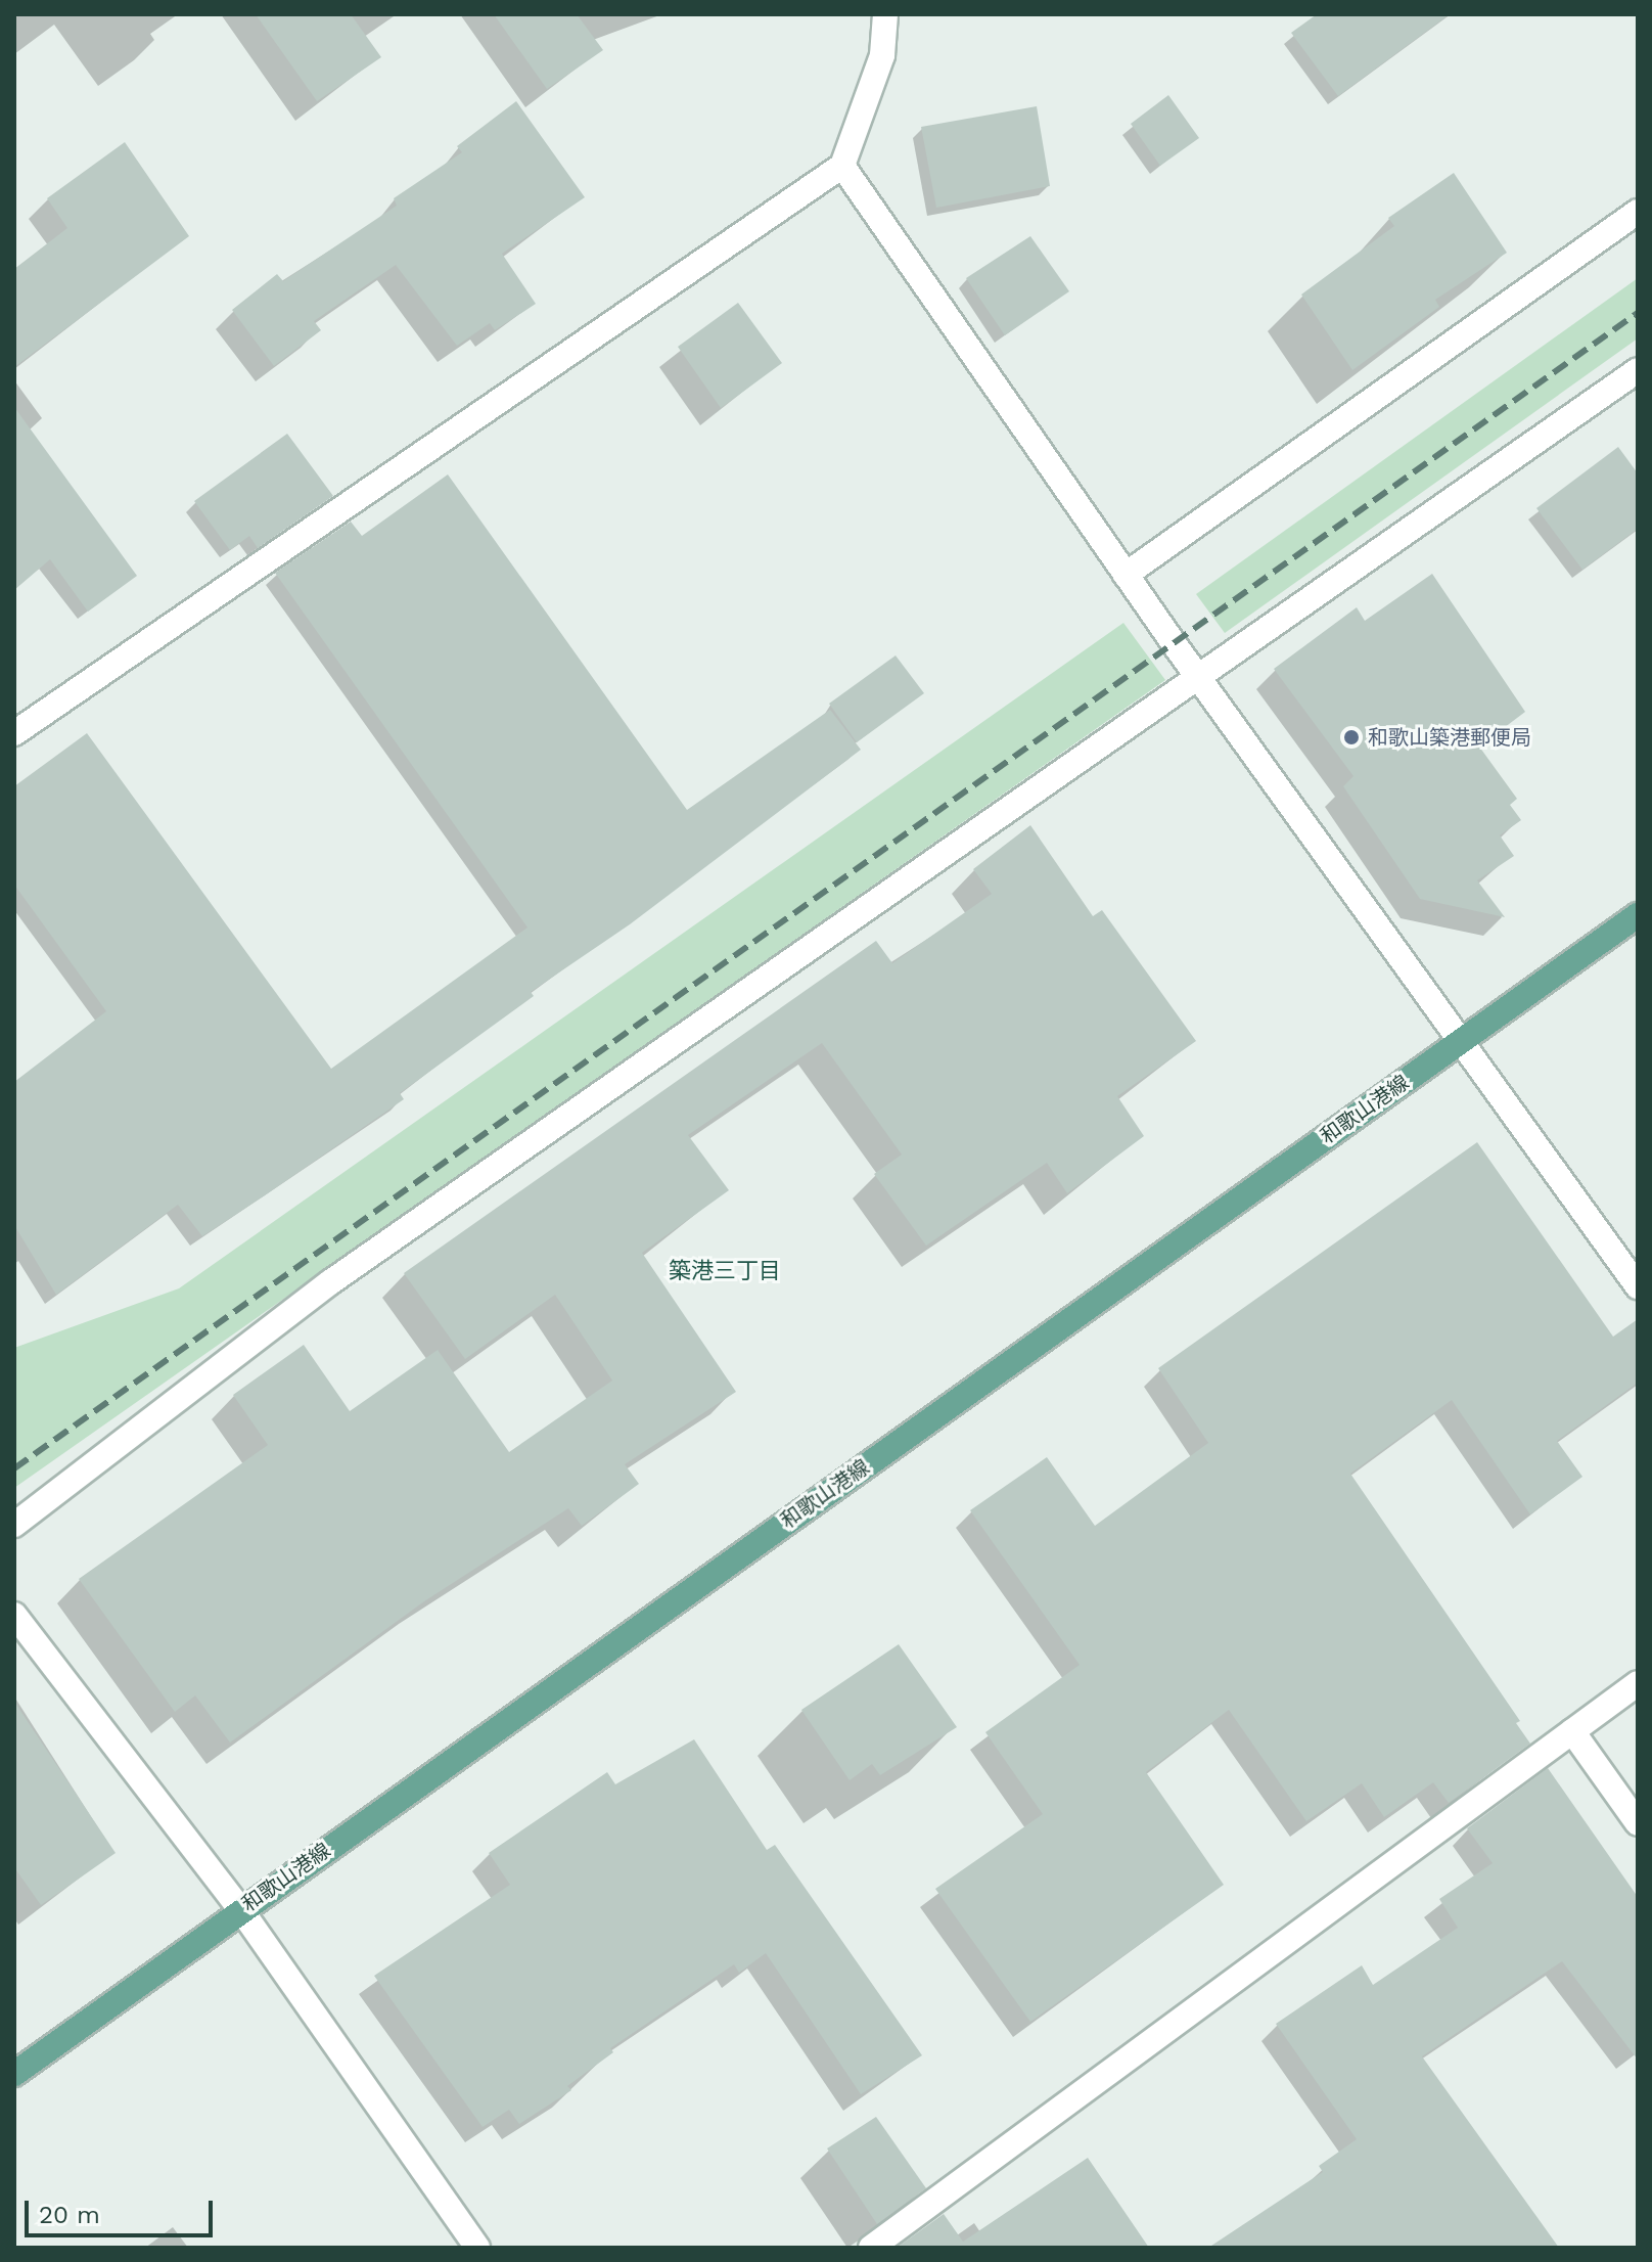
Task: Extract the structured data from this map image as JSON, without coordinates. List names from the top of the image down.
{
  "streets": {
    "main road": ["和歌山港線"]
  },
  "districts": ["築港三丁目"],
  "places": ["和歌山築港郵便局"],
  "scale_bar": "20 m"
}
